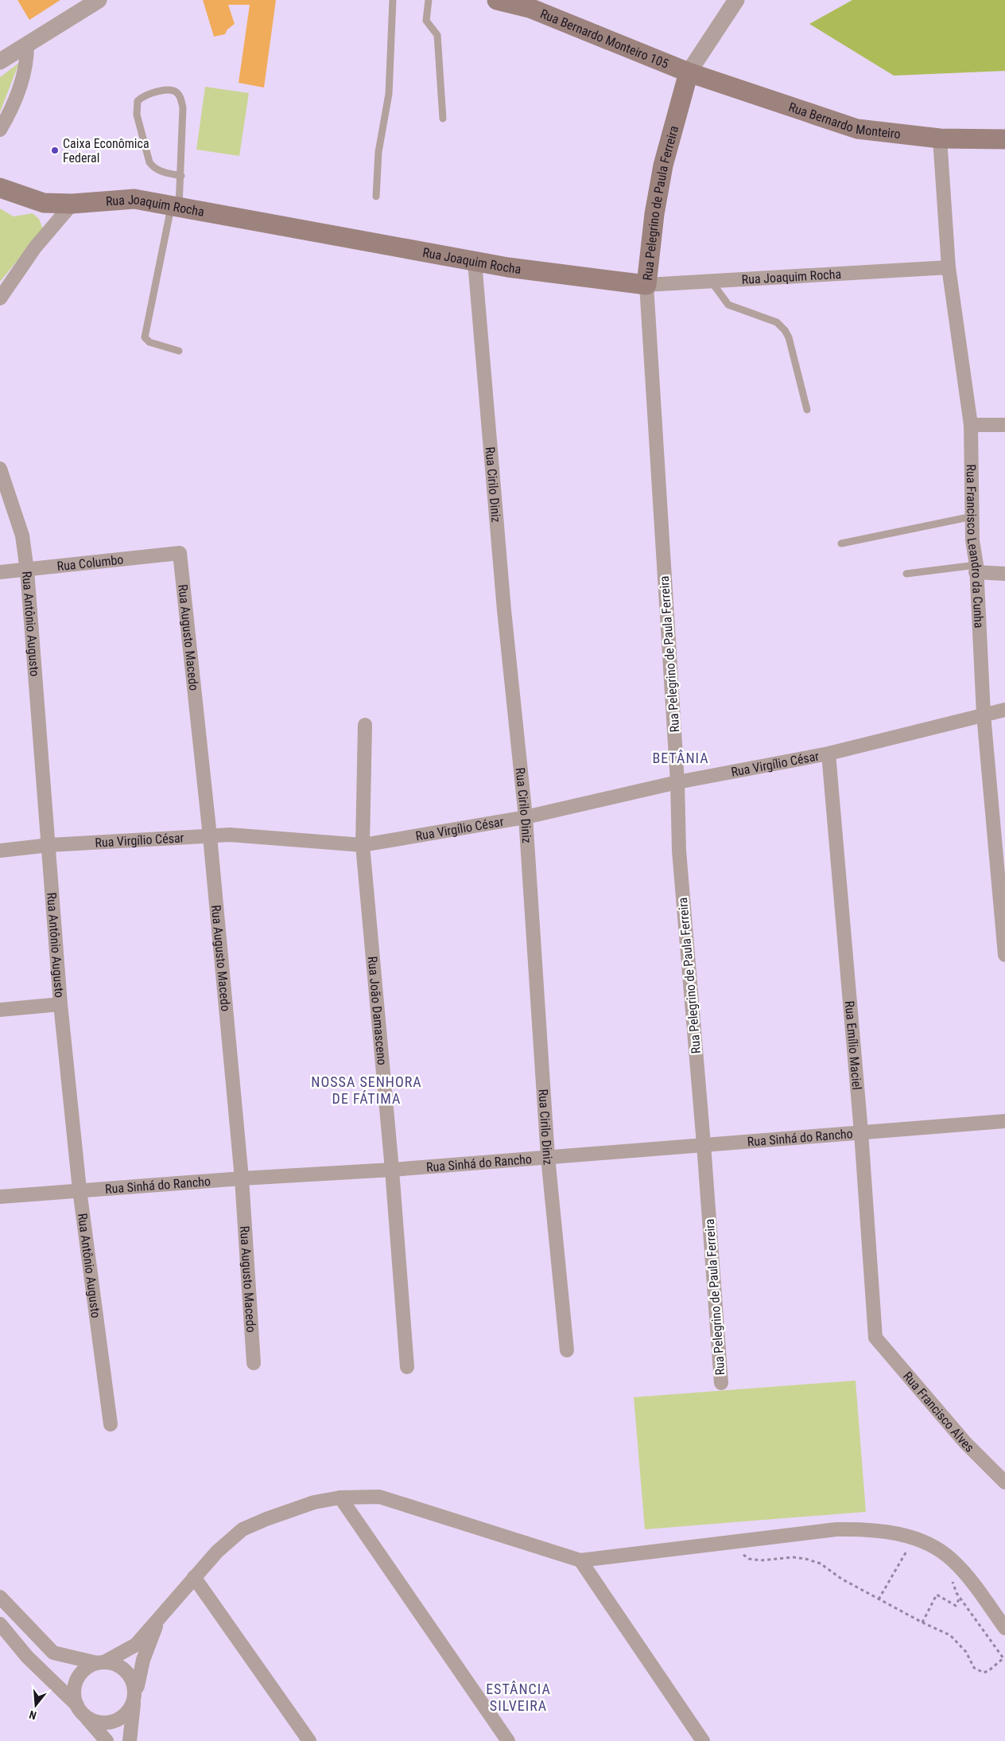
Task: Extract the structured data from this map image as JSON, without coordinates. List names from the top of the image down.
{
  "streets": {
    "main road": [
      "Rua Bernardo Monteiro 105",
      "Rua Bernardo Monteiro",
      "Rua Pelegrino de Paula Ferreira",
      "Rua Joaquim Rocha"
    ],
    "street": [
      "Rua Cirilo Diniz",
      "Rua Francisco Leandro da Cunha",
      "Rua Columbo",
      "Rua Antônio Augusto",
      "Rua Augusto Macedo",
      "Rua Virgílio César",
      "Rua João Damasceno",
      "Rua Emílio Maciel",
      "Rua Sinhá do Rancho",
      "Rua Francisco Alves"
    ]
  },
  "crossings": [
    ["Rua Bernardo Monteiro 105", "Rua Bernardo Monteiro"],
    ["Rua Bernardo Monteiro 105", "Rua Pelegrino de Paula Ferreira"],
    ["Rua Bernardo Monteiro", "Rua Pelegrino de Paula Ferreira"],
    ["Rua Bernardo Monteiro", "Rua Francisco Leandro da Cunha"],
    ["Rua Pelegrino de Paula Ferreira", "Rua Joaquim Rocha"],
    ["Rua Pelegrino de Paula Ferreira", "Rua Virgílio César"],
    ["Rua Pelegrino de Paula Ferreira", "Rua Sinhá do Rancho"],
    ["Rua Joaquim Rocha", "Rua Cirilo Diniz"],
    ["Rua Joaquim Rocha", "Rua Francisco Leandro da Cunha"],
    ["Rua Cirilo Diniz", "Rua Virgílio César"],
    ["Rua Cirilo Diniz", "Rua Sinhá do Rancho"],
    ["Rua Francisco Leandro da Cunha", "Rua Virgílio César"],
    ["Rua Columbo", "Rua Antônio Augusto"],
    ["Rua Columbo", "Rua Augusto Macedo"],
    ["Rua Antônio Augusto", "Rua Virgílio César"],
    ["Rua Antônio Augusto", "Rua Sinhá do Rancho"],
    ["Rua Augusto Macedo", "Rua Virgílio César"],
    ["Rua Augusto Macedo", "Rua Sinhá do Rancho"],
    ["Rua Virgílio César", "Rua João Damasceno"],
    ["Rua Virgílio César", "Rua Emílio Maciel"],
    ["Rua João Damasceno", "Rua Sinhá do Rancho"],
    ["Rua Emílio Maciel", "Rua Sinhá do Rancho"],
    ["Rua Emílio Maciel", "Rua Francisco Alves"]
  ],
  "districts": ["BETÂNIA", "NOSSA SENHORA DE FÁTIMA", "ESTÂNCIA SILVEIRA"],
  "places": ["Caixa Econômica Federal"],
  "north": "bottom"
}
